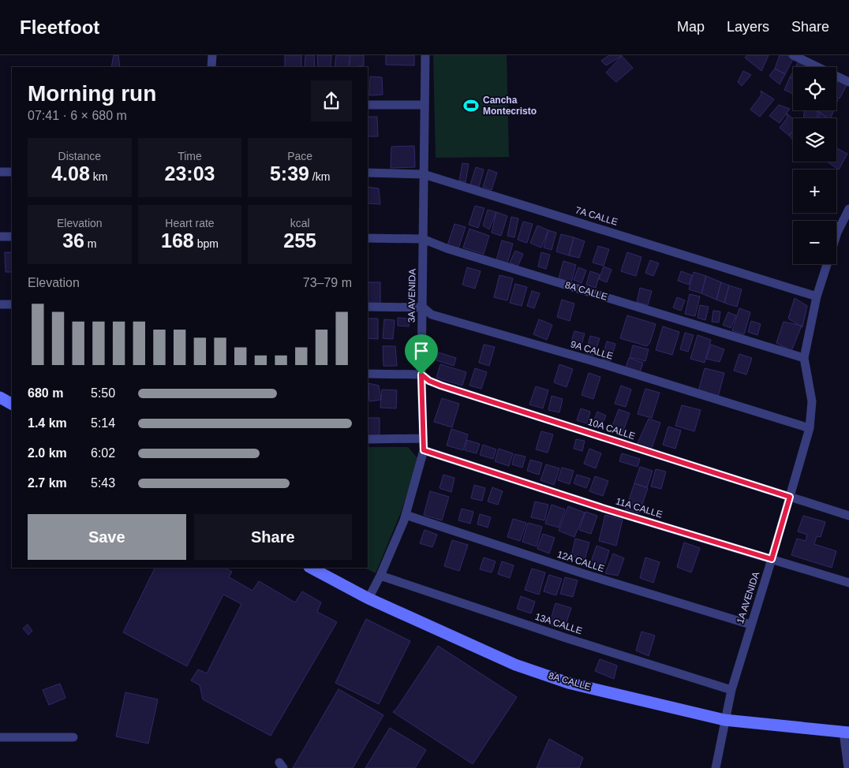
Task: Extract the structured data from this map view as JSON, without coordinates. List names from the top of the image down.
{
  "streets": {
    "street": [
      "7A CALLE",
      "8A CALLE",
      "3A AVENIDA",
      "9A CALLE",
      "10A CALLE",
      "11A CALLE",
      "12A CALLE",
      "1A AVENIDA",
      "13A CALLE"
    ]
  },
  "crossings": [
    ["7A CALLE", "3A AVENIDA"],
    ["7A CALLE", "1A AVENIDA"],
    ["8A CALLE", "3A AVENIDA"],
    ["8A CALLE", "1A AVENIDA"],
    ["3A AVENIDA", "9A CALLE"],
    ["3A AVENIDA", "10A CALLE"],
    ["3A AVENIDA", "11A CALLE"],
    ["3A AVENIDA", "12A CALLE"],
    ["3A AVENIDA", "13A CALLE"],
    ["9A CALLE", "1A AVENIDA"],
    ["10A CALLE", "1A AVENIDA"],
    ["11A CALLE", "1A AVENIDA"],
    ["12A CALLE", "1A AVENIDA"],
    ["1A AVENIDA", "13A CALLE"]
  ],
  "places": {
    "sports": ["Cancha Montecristo"]
  },
  "page": {
    "header": "Fleetfoot",
    "nav": ["Map", "Layers", "Share"],
    "map_buttons": ["+", "−"],
    "heading": ["Morning run", "07:41 · 6 × 680 m"],
    "stats": [
      ["Distance", "4.08 km"],
      ["Time", "23:03"],
      ["Pace", "5:39 /km"],
      ["Elevation", "36 m"],
      ["Heart rate", "168 bpm"],
      ["kcal", "255"]
    ],
    "chart": ["Elevation", "73–79 m"],
    "list": [
      {
        "name": "680 m",
        "note": "5:50"
      },
      {
        "name": "1.4 km",
        "note": "5:14"
      },
      {
        "name": "2.0 km",
        "note": "6:02"
      },
      {
        "name": "2.7 km",
        "note": "5:43"
      }
    ],
    "buttons": ["Save", "Share"]
  }
}
